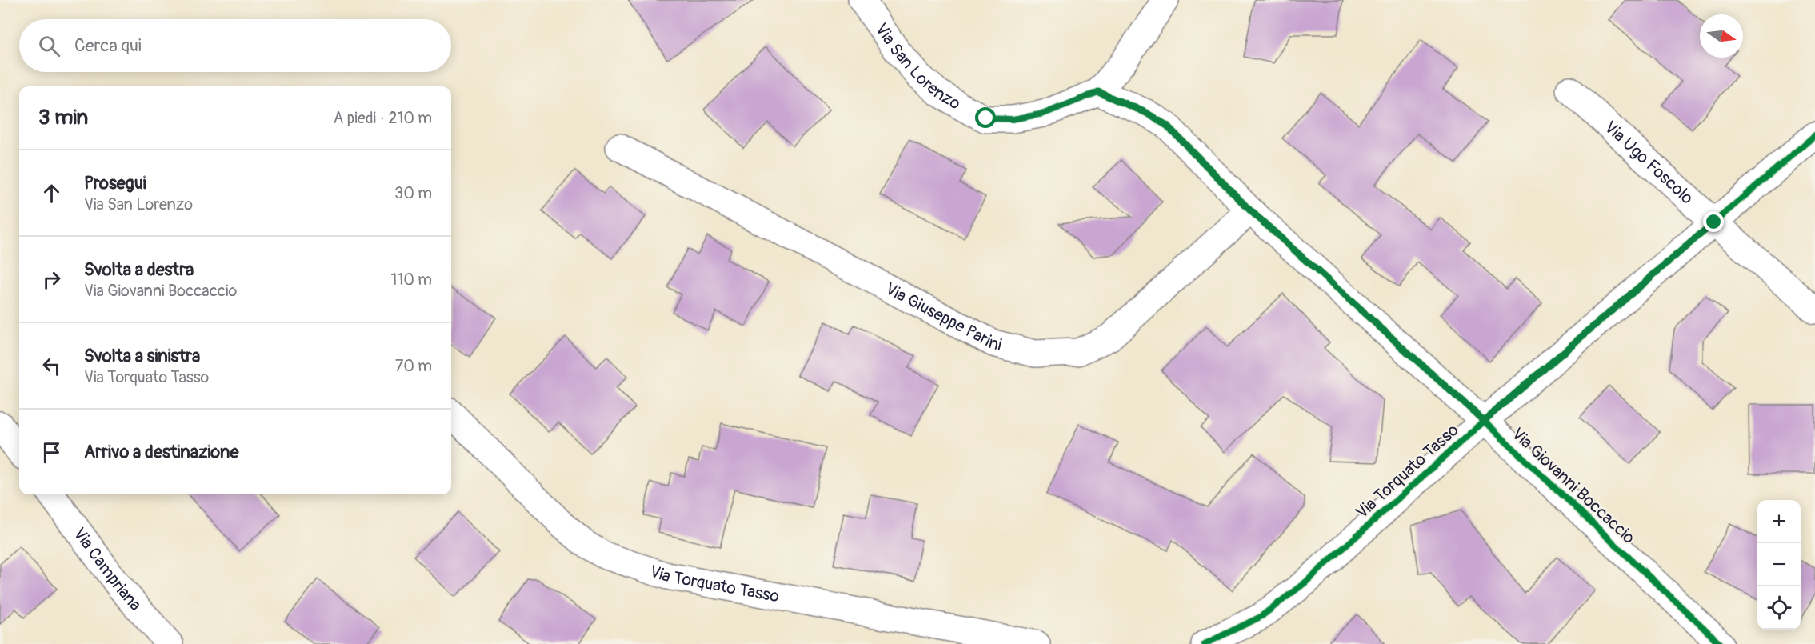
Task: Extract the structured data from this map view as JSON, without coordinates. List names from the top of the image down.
{
  "streets": {
    "street": [
      "Via San Lorenzo",
      "Via Ugo Foscolo",
      "Via Giuseppe Parini",
      "Via Torquato Tasso",
      "Via Giovanni Boccaccio",
      "Via Campriana"
    ]
  },
  "crossings": [
    ["Via San Lorenzo", "Via Giovanni Boccaccio"],
    ["Via Ugo Foscolo", "Via Torquato Tasso"],
    ["Via Giuseppe Parini", "Via Giovanni Boccaccio"],
    ["Via Torquato Tasso", "Via Giovanni Boccaccio"]
  ],
  "north": "right",
  "page": {
    "search": "Cerca qui",
    "heading": ["3 min", "A piedi · 210 m"],
    "list": [
      ["Prosegui", "Via San Lorenzo", "30 m"],
      ["Svolta a destra", "Via Giovanni Boccaccio", "110 m"],
      ["Svolta a sinistra", "Via Torquato Tasso", "70 m"],
      "Arrivo a destinazione"
    ],
    "map_buttons": ["+", "−"]
  }
}
